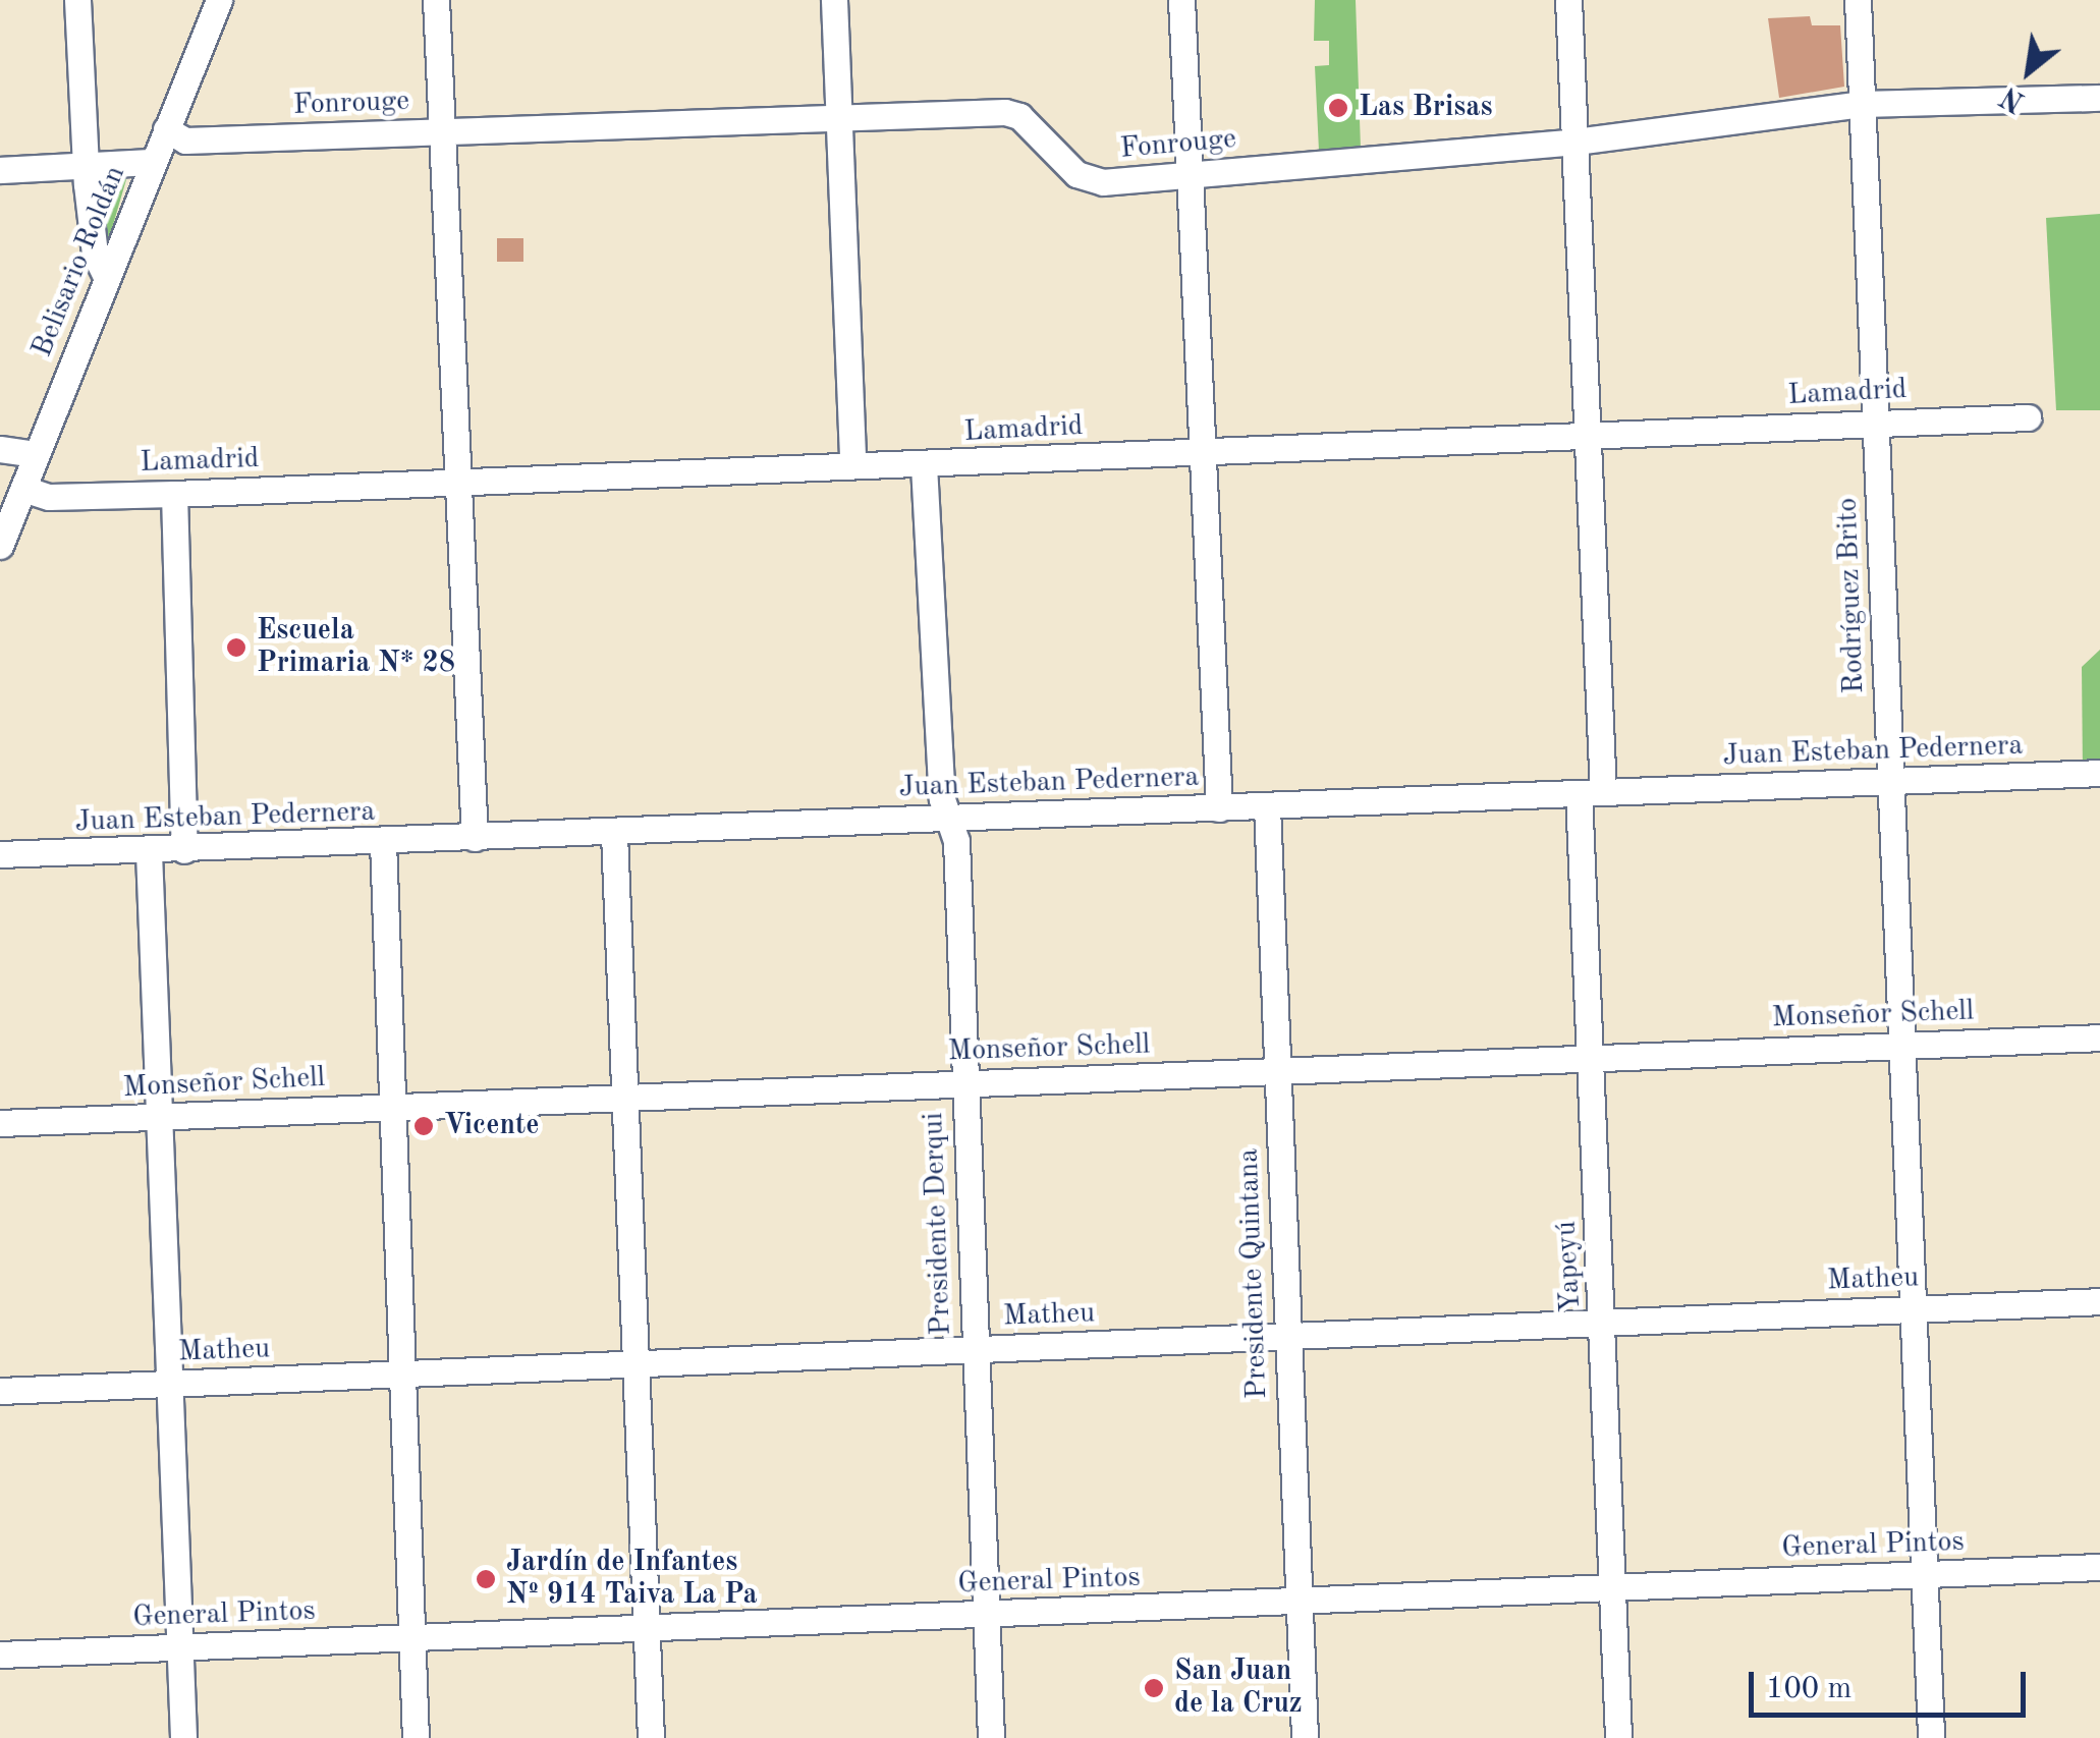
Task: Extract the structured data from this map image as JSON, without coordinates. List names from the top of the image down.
{
  "streets": {
    "street": [
      "Fonrouge",
      "Belisario Roldán",
      "Lamadrid",
      "Rodríguez Brito",
      "Juan Esteban Pedernera",
      "Monseñor Schell",
      "Presidente Derqui",
      "Yapeyú",
      "Presidente Quintana",
      "Matheu",
      "General Pintos"
    ]
  },
  "crossings": [
    ["Fonrouge", "Belisario Roldán"],
    ["Fonrouge", "Rodríguez Brito"],
    ["Fonrouge", "Yapeyú"],
    ["Belisario Roldán", "Lamadrid"],
    ["Lamadrid", "Rodríguez Brito"],
    ["Lamadrid", "Presidente Derqui"],
    ["Lamadrid", "Yapeyú"],
    ["Rodríguez Brito", "Juan Esteban Pedernera"],
    ["Rodríguez Brito", "Monseñor Schell"],
    ["Rodríguez Brito", "Matheu"],
    ["Rodríguez Brito", "General Pintos"],
    ["Juan Esteban Pedernera", "Presidente Derqui"],
    ["Juan Esteban Pedernera", "Yapeyú"],
    ["Juan Esteban Pedernera", "Presidente Quintana"],
    ["Monseñor Schell", "Presidente Derqui"],
    ["Monseñor Schell", "Yapeyú"],
    ["Monseñor Schell", "Presidente Quintana"],
    ["Presidente Derqui", "Matheu"],
    ["Presidente Derqui", "General Pintos"],
    ["Yapeyú", "Matheu"],
    ["Yapeyú", "General Pintos"],
    ["Presidente Quintana", "Matheu"],
    ["Presidente Quintana", "General Pintos"]
  ],
  "places": [
    "Las Brisas",
    "Escuela Primaria N* 28",
    "Vicente",
    "Jardín de Infantes Nº 914 Taiva La Pa",
    "San Juan de la Cruz"
  ],
  "scale_bar": "100 m",
  "north": "bottom left"
}
